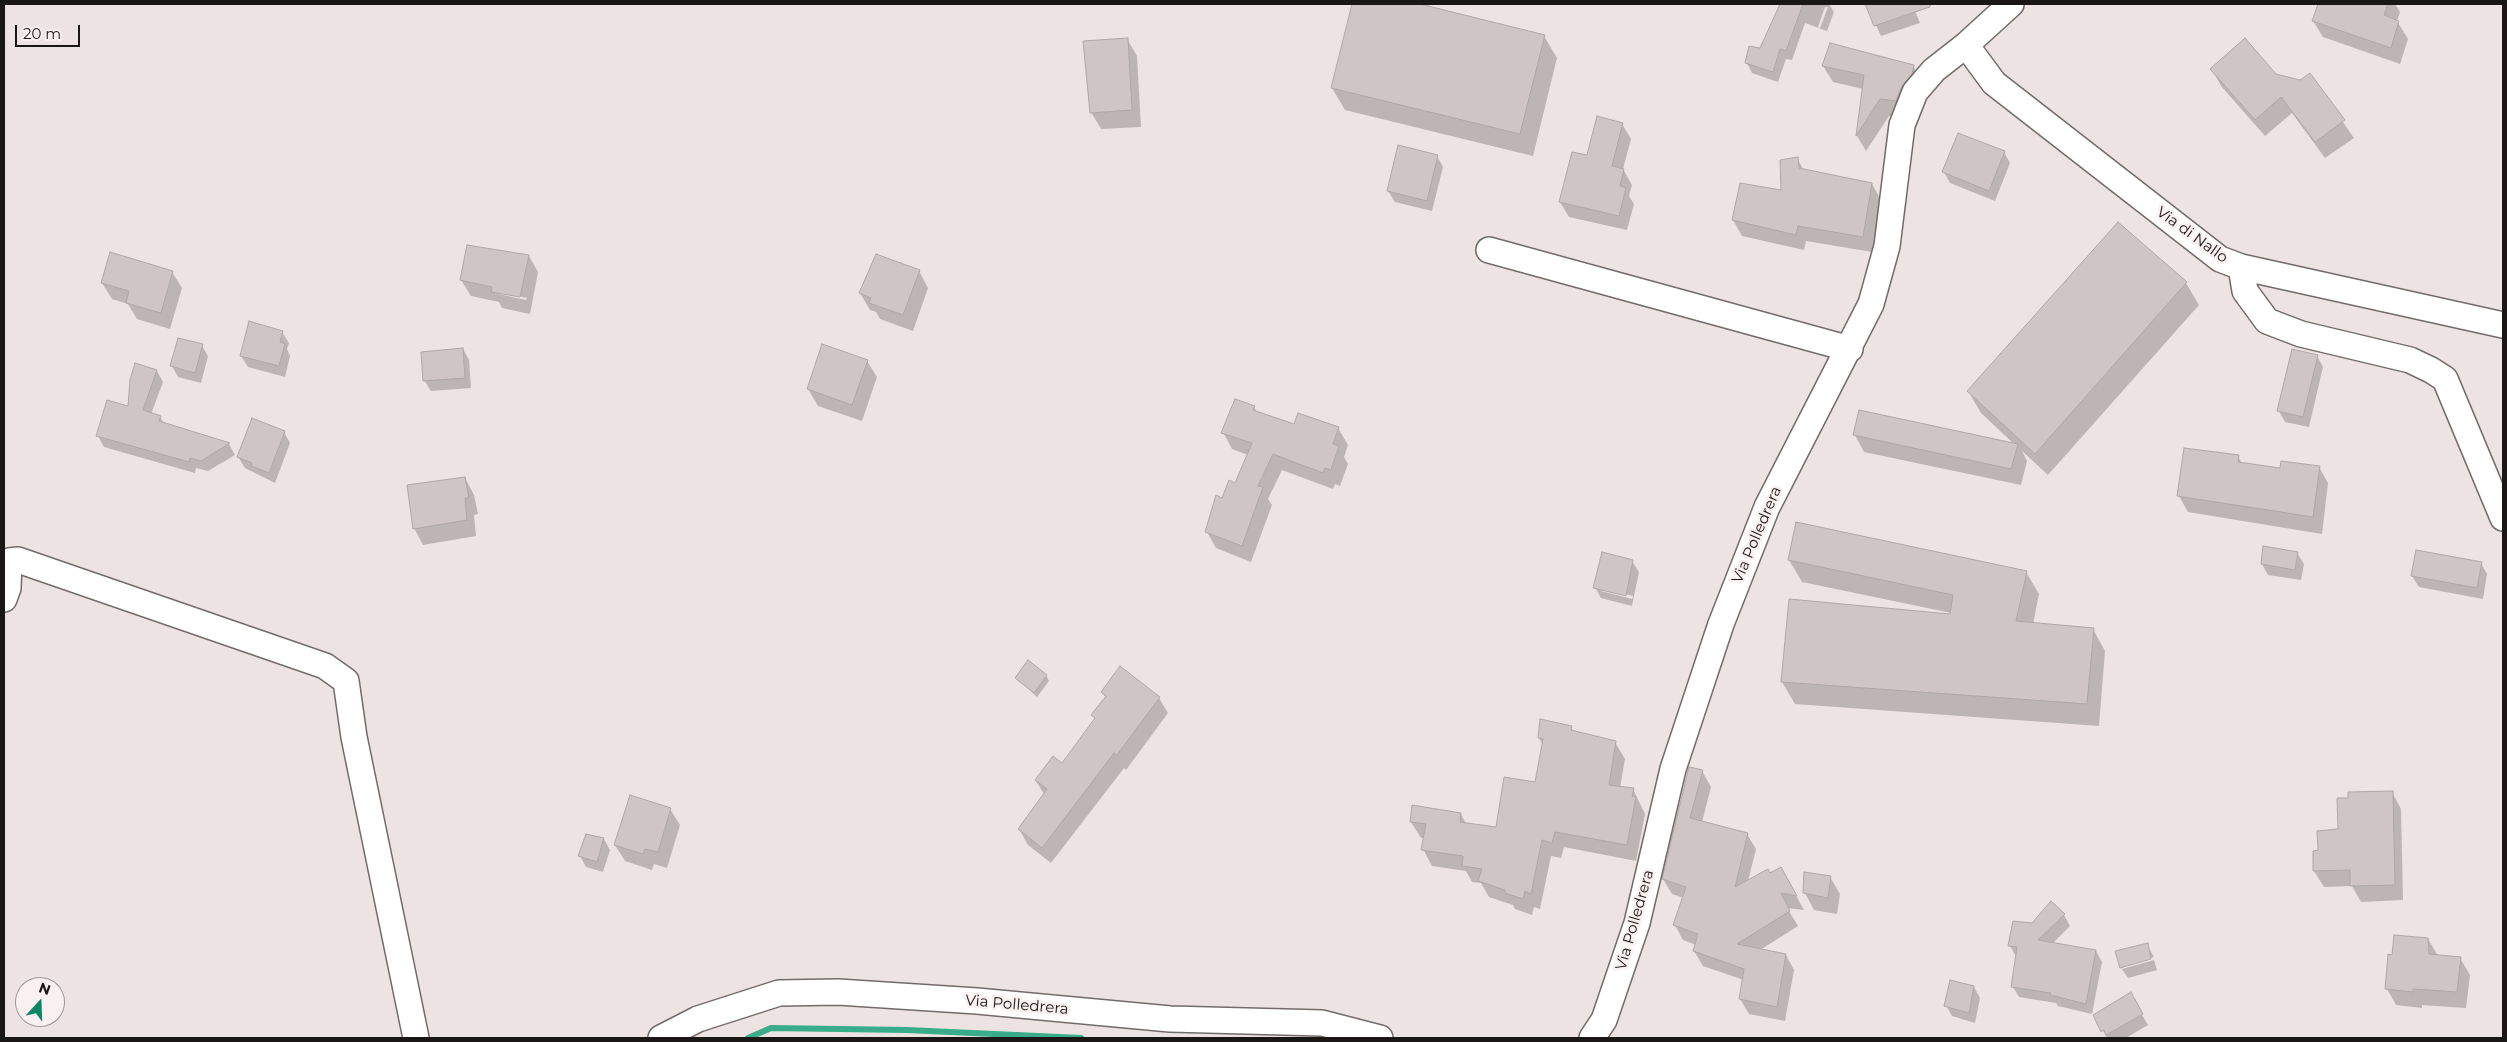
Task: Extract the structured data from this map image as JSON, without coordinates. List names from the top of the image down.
{
  "streets": {
    "street": ["Via di Nallo", "Via Polledrera"]
  },
  "crossings": [
    ["Via di Nallo", "Via Polledrera"]
  ],
  "scale_bar": "20 m",
  "north": "top"
}
